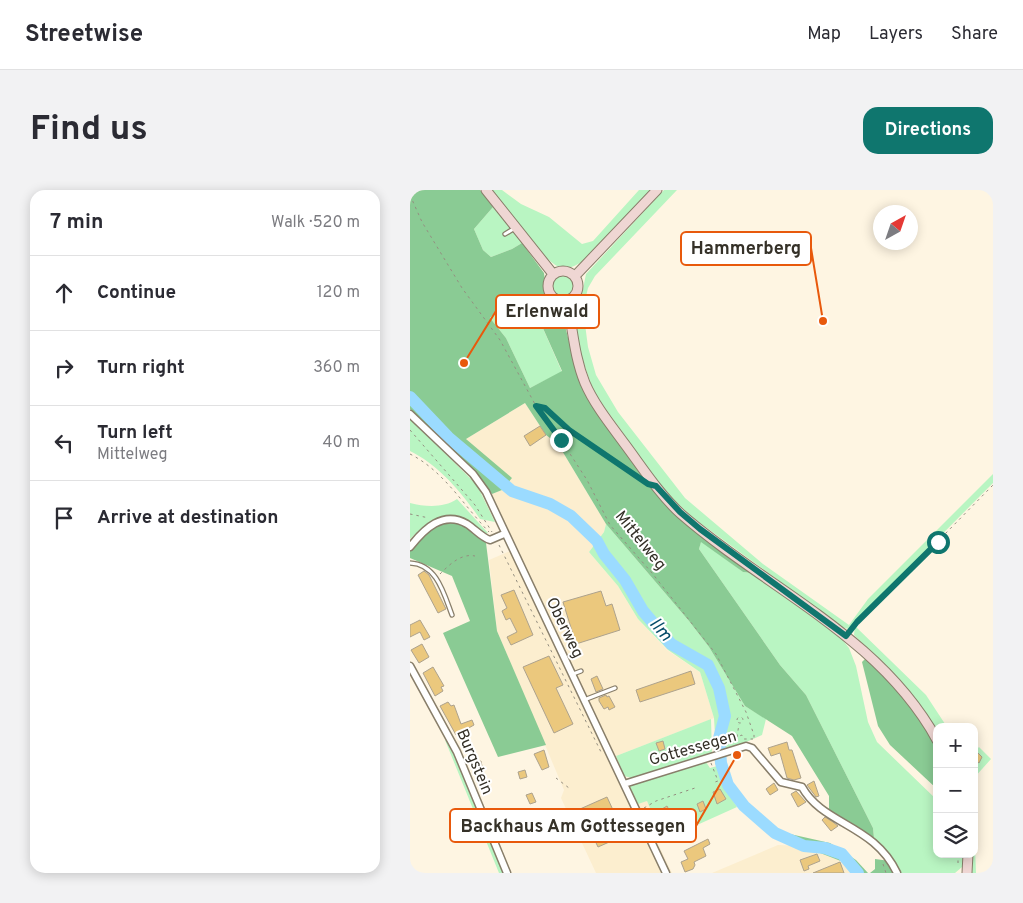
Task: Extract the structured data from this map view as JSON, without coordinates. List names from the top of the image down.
{
  "streets": {
    "street": ["Oberweg", "Gottessegen", "Burgstein"],
    "path": ["Mittelweg"]
  },
  "crossings": [
    ["Mittelweg", "Gottessegen"],
    ["Oberweg", "Gottessegen"]
  ],
  "water": ["Ilm"],
  "places": ["Hammerberg", "Erlenwald", "Backhaus Am Gottessegen"],
  "north": "top right",
  "page": {
    "header": "Streetwise",
    "nav": ["Map", "Layers", "Share"],
    "buttons": "Directions",
    "title": "Find us",
    "heading": ["7 min", "Walk · 520 m"],
    "list": [
      ["Continue", "120 m"],
      ["Turn right", "360 m"],
      ["Turn left", "Mittelweg", "40 m"],
      "Arrive at destination"
    ],
    "map_buttons": ["+", "−"]
  }
}
